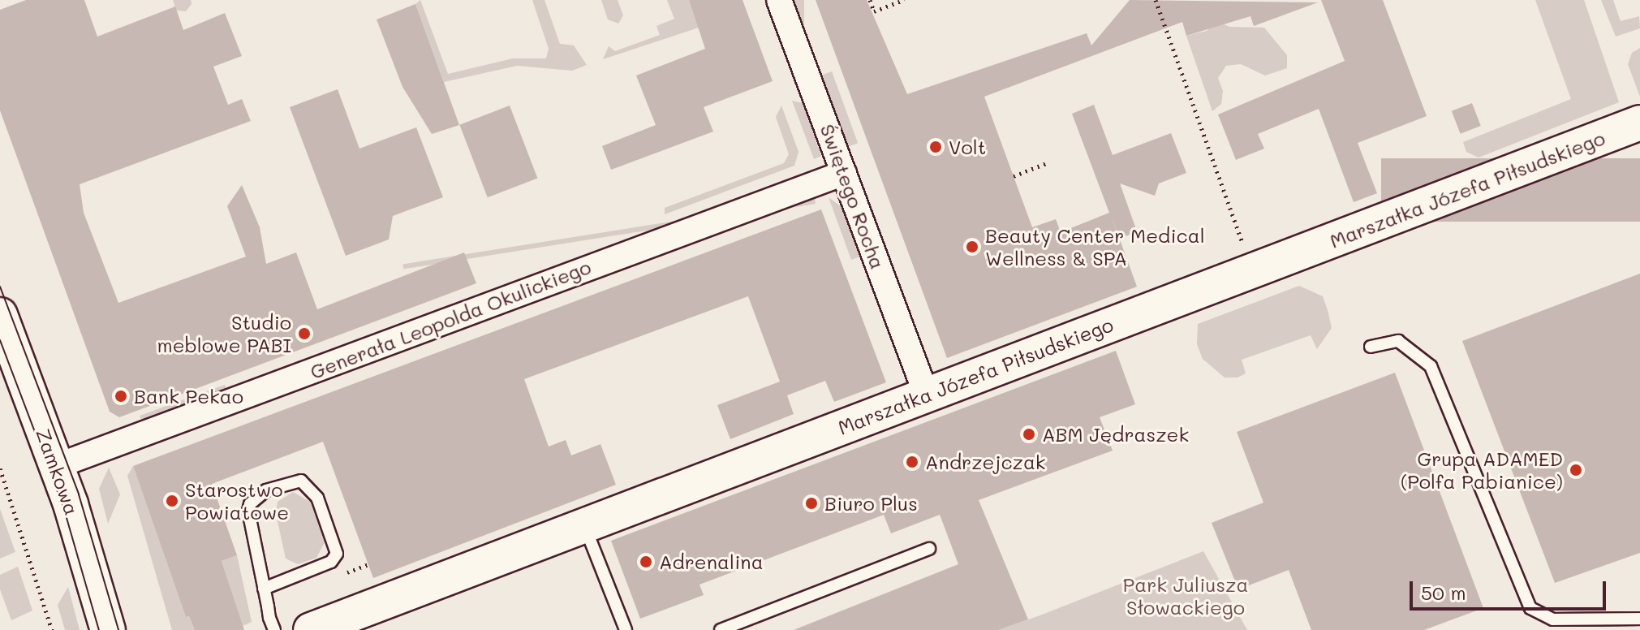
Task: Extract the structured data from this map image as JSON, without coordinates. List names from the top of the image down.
{
  "streets": {
    "street": [
      "Marszałka Józefa Piłsudskiego",
      "Świętego Rocha",
      "Generała Leopolda Okulickiego",
      "Zamkowa"
    ]
  },
  "crossings": [
    ["Marszałka Józefa Piłsudskiego", "Świętego Rocha"],
    ["Świętego Rocha", "Generała Leopolda Okulickiego"],
    ["Generała Leopolda Okulickiego", "Zamkowa"]
  ],
  "parks": ["Park Juliusza Słowackiego"],
  "places": [
    "Volt",
    "Beauty Center Medical Wellness & SPA",
    "Studio meblowe PABI",
    "Bank Pekao",
    "ABM Jędraszek",
    "Andrzejczak",
    "Grupa ADAMED (Polfa Pabianice)",
    "Starostwo Powiatowe",
    "Biuro Plus",
    "Adrenalina"
  ],
  "scale_bar": "50 m"
}
